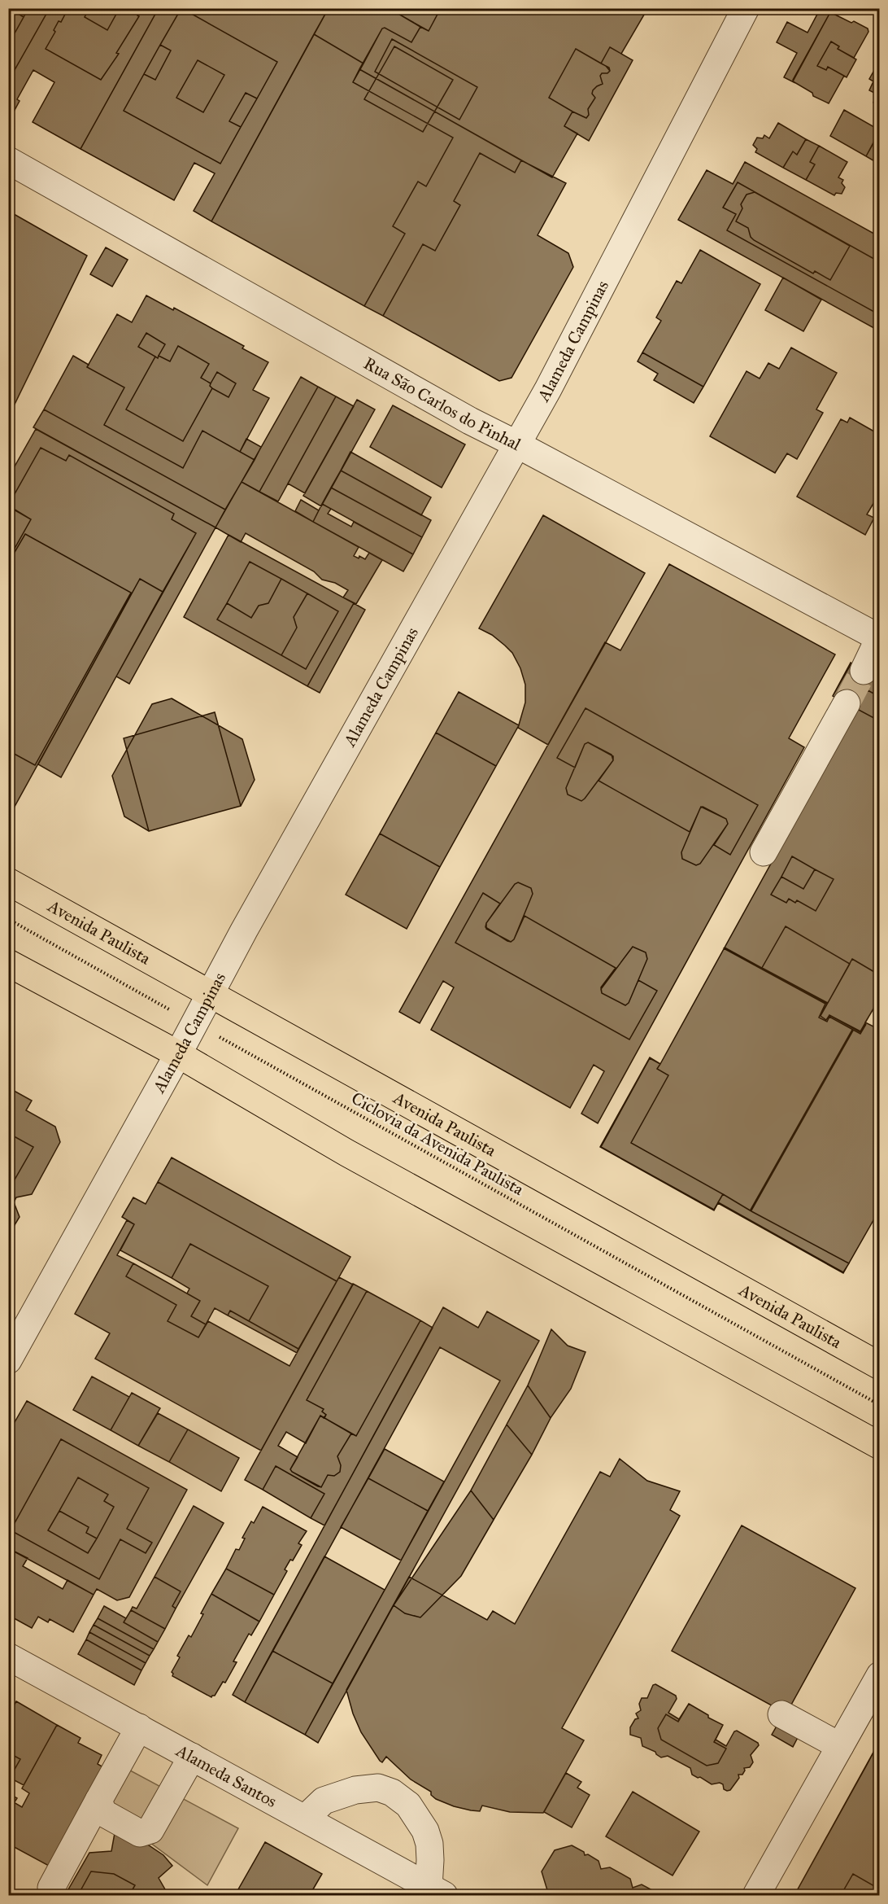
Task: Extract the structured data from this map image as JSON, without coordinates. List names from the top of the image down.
{
  "streets": {
    "main road": ["Avenida Paulista"],
    "street": ["Alameda Campinas", "Rua São Carlos do Pinhal", "Alameda Santos"],
    "path": ["Ciclovia da Avenida Paulista"]
  },
  "crossings": [
    ["Alameda Campinas", "Rua São Carlos do Pinhal"],
    ["Alameda Campinas", "Avenida Paulista"],
    ["Alameda Campinas", "Ciclovia da Avenida Paulista"]
  ]
}
